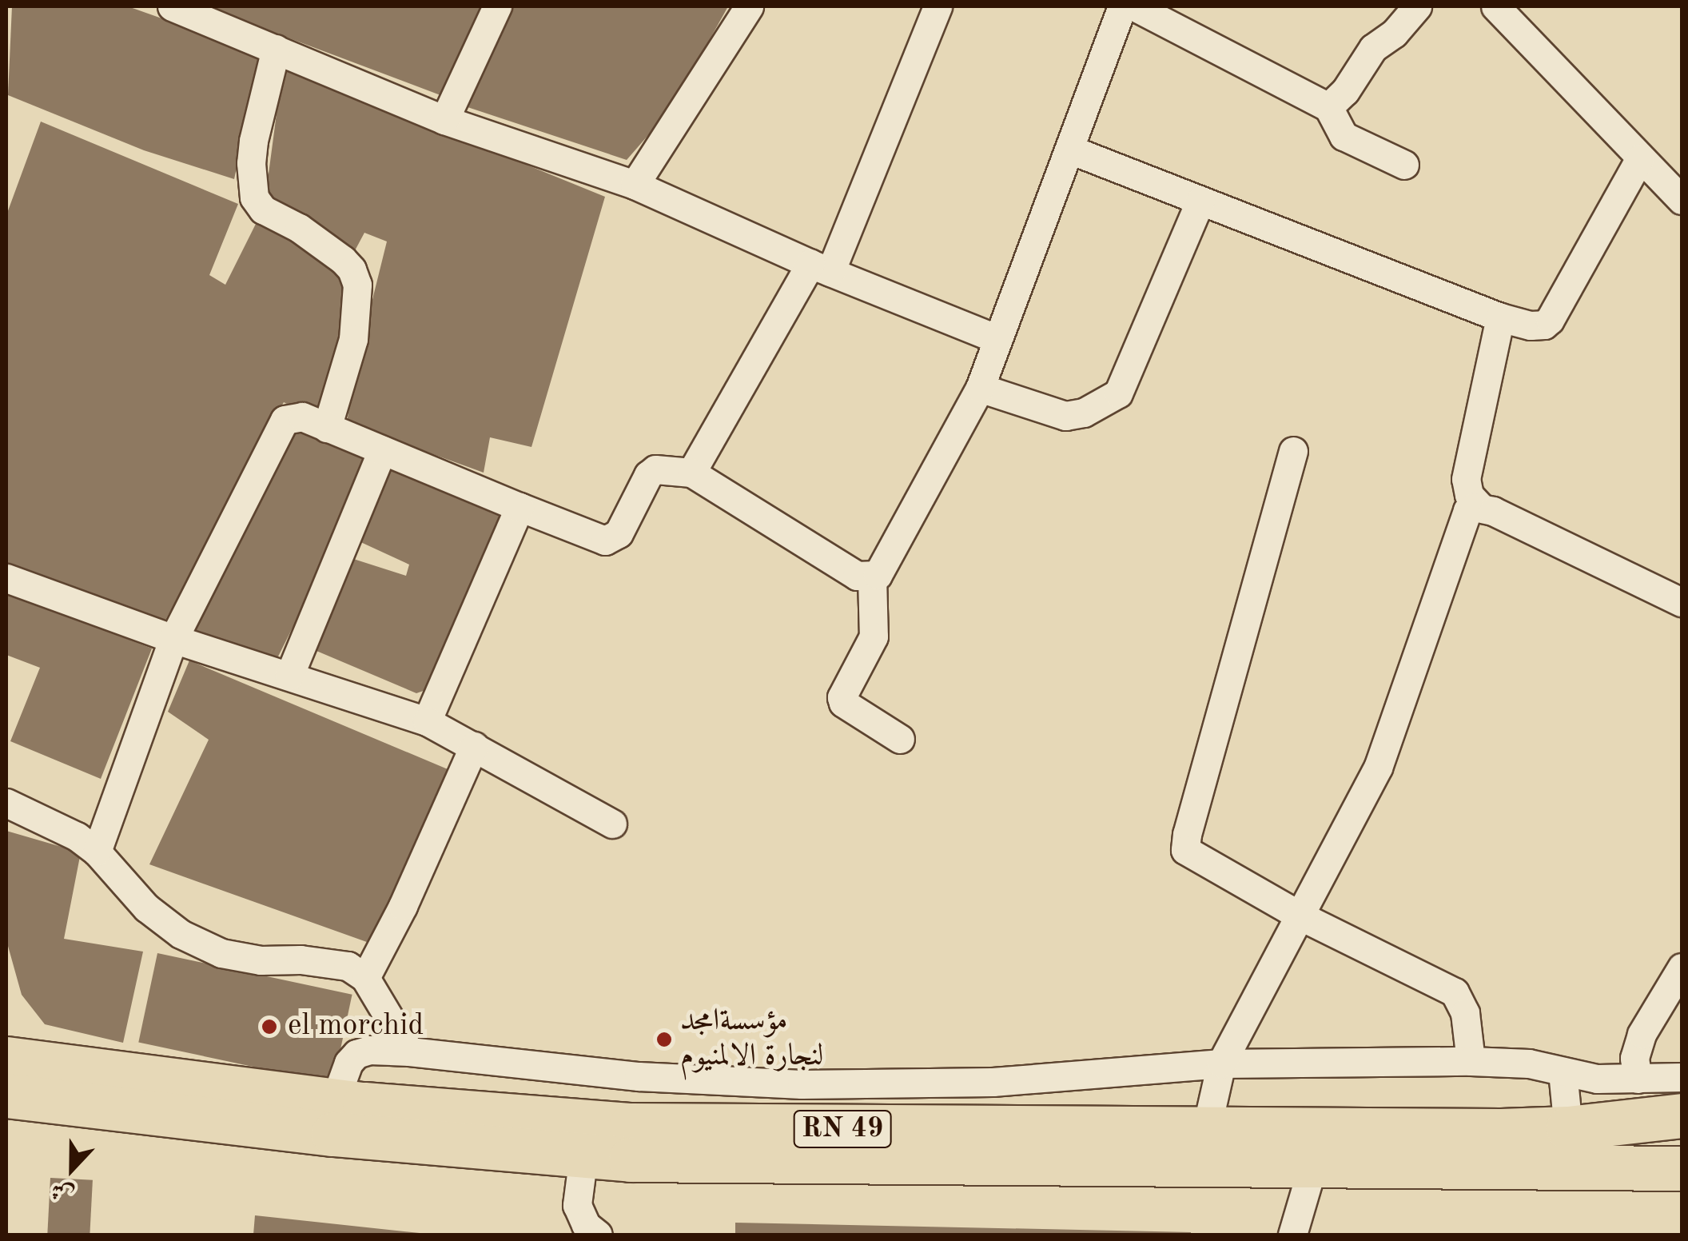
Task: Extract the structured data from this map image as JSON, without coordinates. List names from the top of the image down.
{
  "streets": {
    "main road": ["RN 49"]
  },
  "places": ["el morchid", "مؤسسةامجد لنجارة الالمنيوم"],
  "north": "bottom"
}
